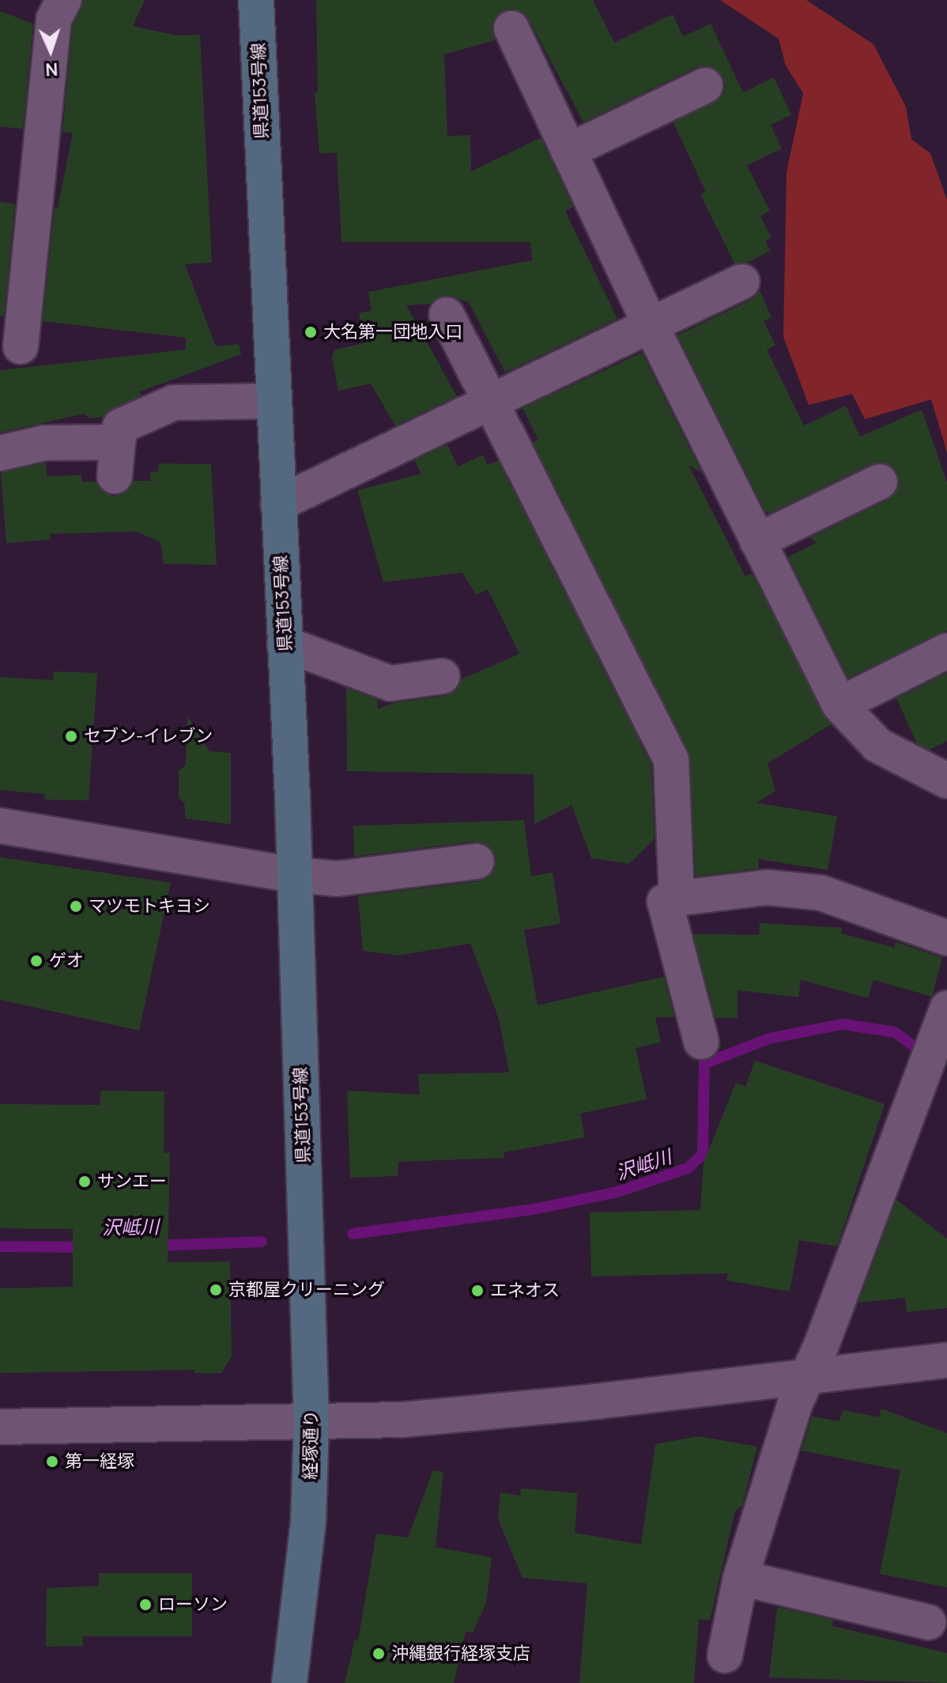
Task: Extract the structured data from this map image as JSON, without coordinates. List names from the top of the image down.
{
  "streets": {
    "main road": ["県道153号線", "経塚通り"]
  },
  "crossings": [
    ["県道153号線", "経塚通り"]
  ],
  "water": ["沢岻川"],
  "places": [
    "大名第一団地入口",
    "セブン-イレブン",
    "マツモトキヨシ",
    "ゲオ",
    "サンエー",
    "京都屋クリーニング",
    "エネオス",
    "第一経塚",
    "ローソン",
    "沖縄銀行経塚支店"
  ],
  "north": "bottom"
}
